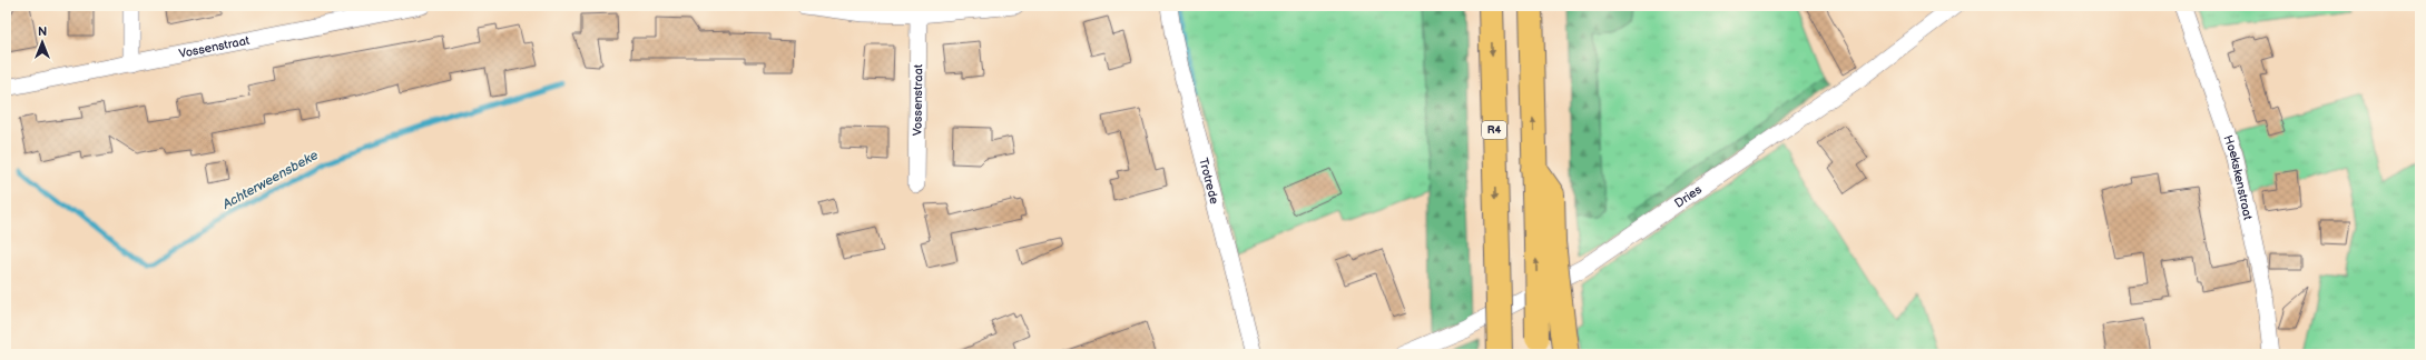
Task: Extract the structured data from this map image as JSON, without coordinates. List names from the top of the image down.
{
  "streets": {
    "highway": ["R4"],
    "street": [
      "Vossenstraat",
      "Hoekskenstraat",
      "Trotrede",
      "Dries"
    ]
  },
  "water": ["Achterweensbeke"],
  "north": "top"
}
